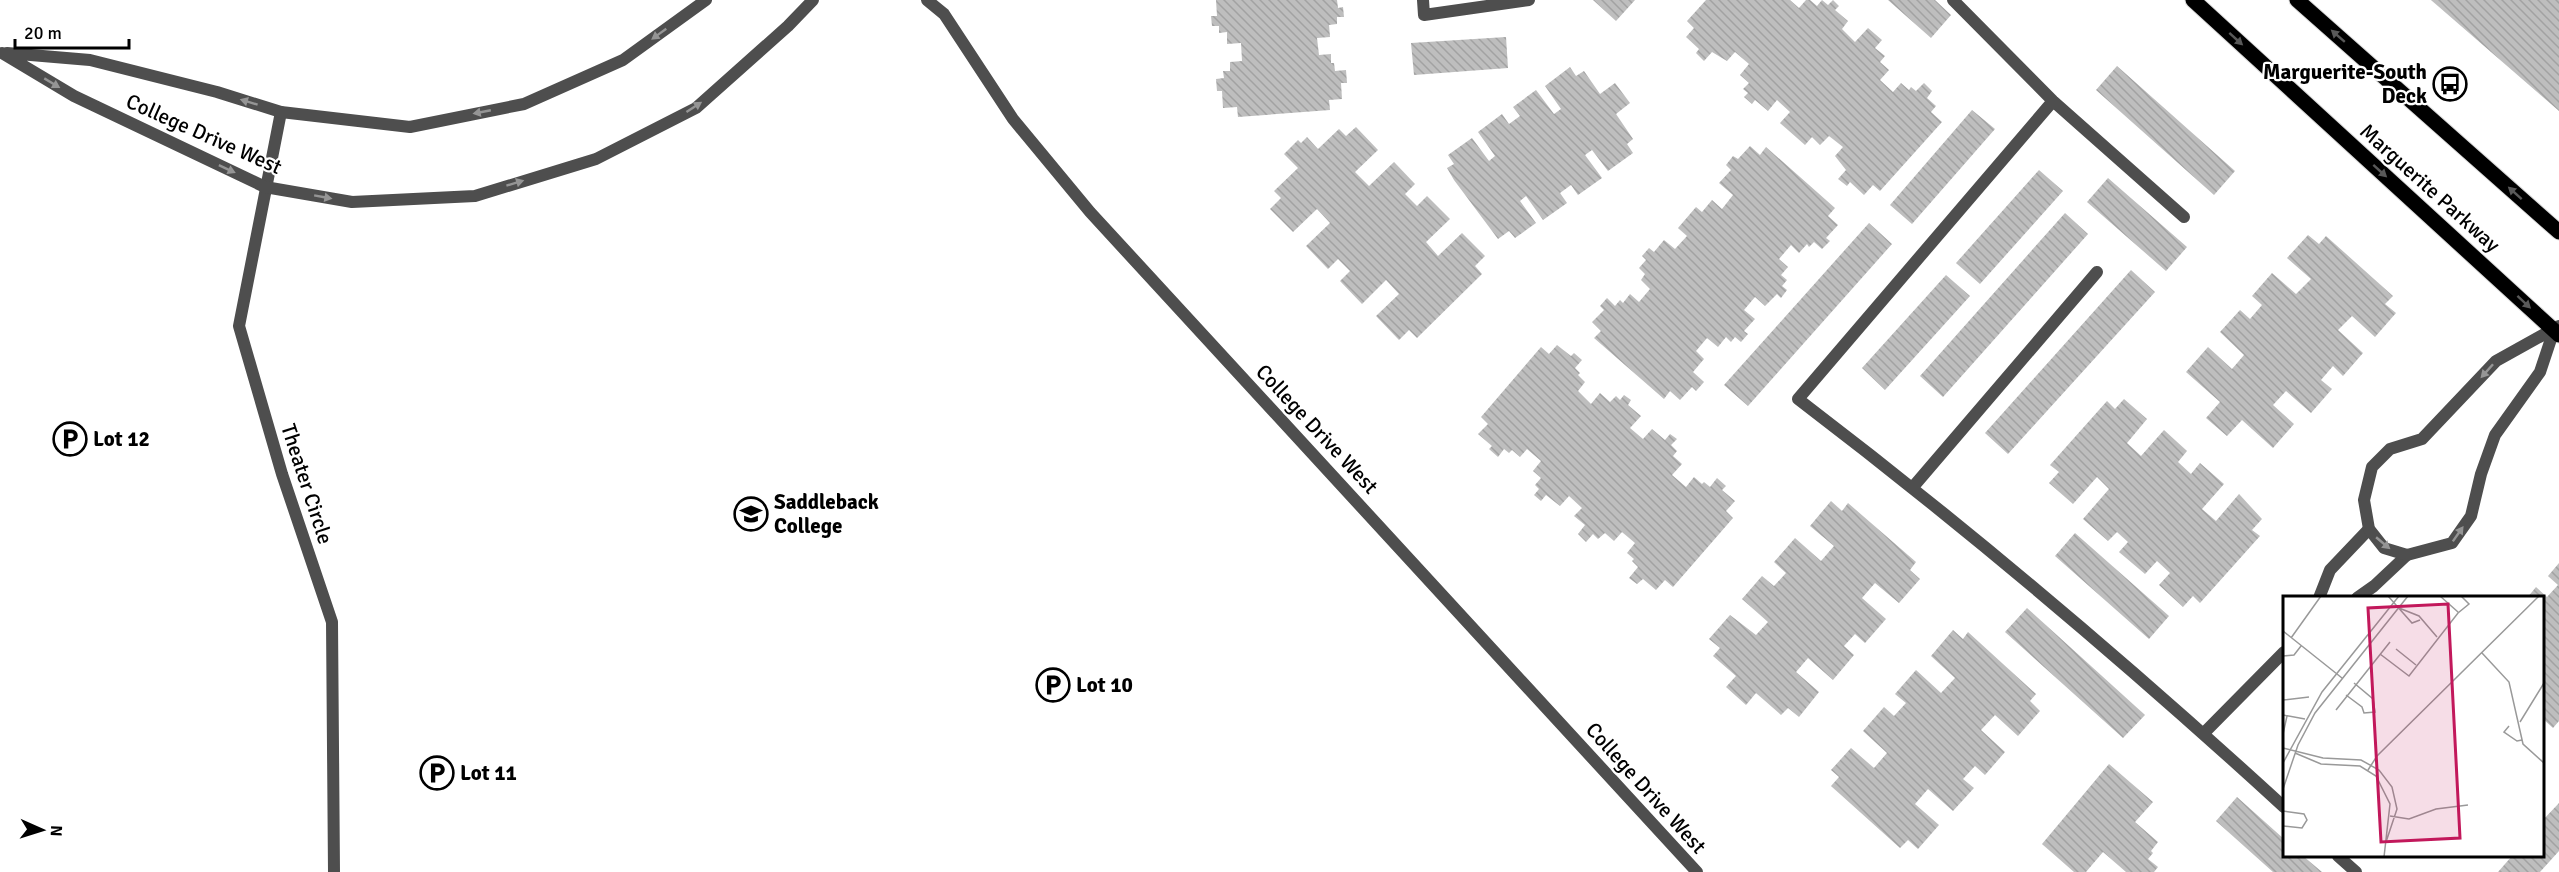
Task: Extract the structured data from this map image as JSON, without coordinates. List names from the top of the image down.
{
  "streets": {
    "main road": ["Marguerite Parkway"],
    "street": ["College Drive West", "Theater Circle"]
  },
  "crossings": [
    ["College Drive West", "Theater Circle"]
  ],
  "places": {
    "bus stop": ["Marguerite-South Deck"],
    "parking": ["Lot 12", "Lot 10", "Lot 11"],
    "school or university": ["Saddleback College"]
  },
  "scale_bar": "20 m",
  "north": "right"
}
